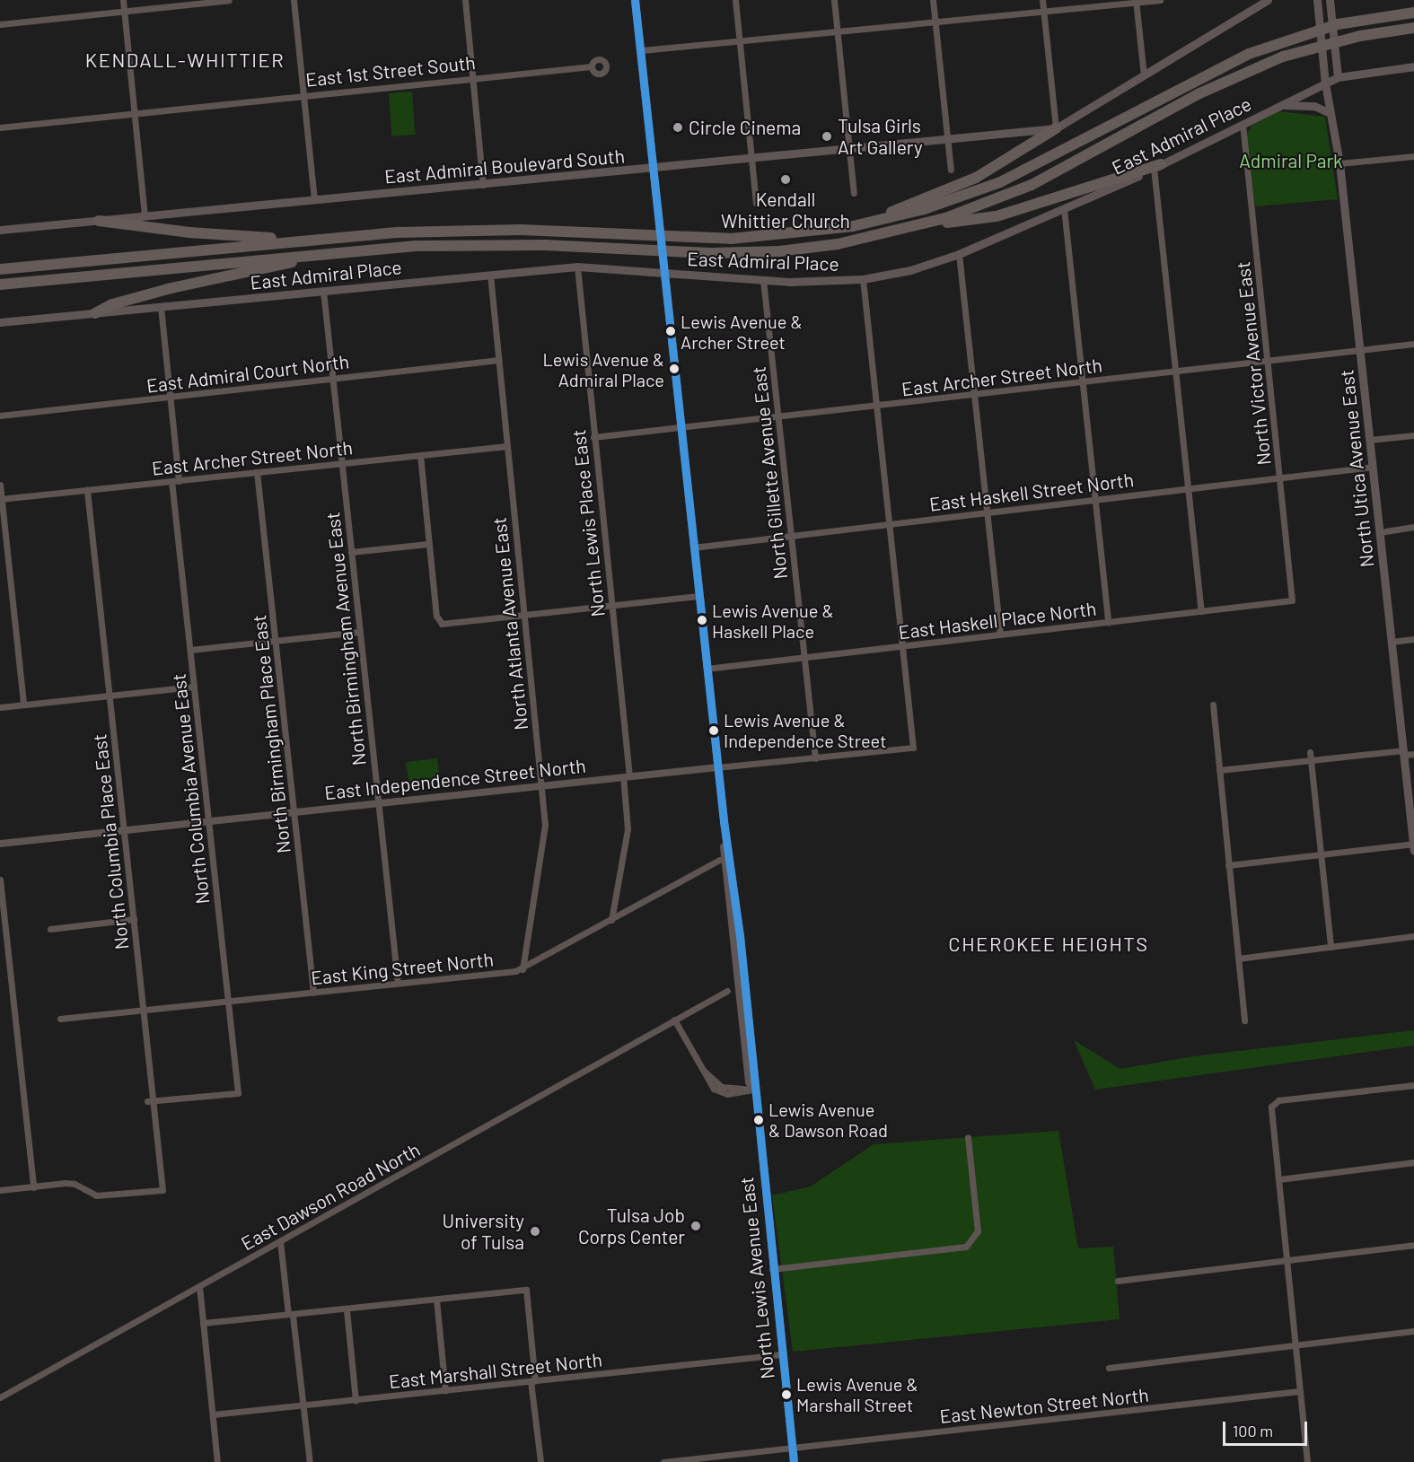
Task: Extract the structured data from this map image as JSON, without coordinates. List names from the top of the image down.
{
  "streets": {
    "main road": [
      "East Admiral Place",
      "East Admiral Boulevard South",
      "North Utica Avenue East",
      "North Lewis Avenue East"
    ],
    "street": [
      "East 1st Street South",
      "North Victor Avenue East",
      "East Admiral Court North",
      "East Archer Street North",
      "North Gillette Avenue East",
      "East Haskell Street North",
      "North Lewis Place East",
      "East Haskell Place North",
      "North Atlanta Avenue East",
      "North Birmingham Avenue East",
      "North Birmingham Place East",
      "East Independence Street North",
      "North Columbia Avenue East",
      "North Columbia Place East",
      "East King Street North",
      "East Dawson Road North",
      "East Marshall Street North",
      "East Newton Street North"
    ]
  },
  "crossings": [
    ["East Admiral Place", "North Victor Avenue East"],
    ["East Admiral Place", "North Utica Avenue East"],
    ["East Admiral Place", "North Gillette Avenue East"],
    ["East Admiral Place", "North Lewis Place East"],
    ["East Admiral Place", "North Atlanta Avenue East"],
    ["East Admiral Place", "North Birmingham Avenue East"],
    ["East Admiral Place", "North Columbia Avenue East"],
    ["East Admiral Place", "North Lewis Avenue East"],
    ["East Admiral Boulevard South", "North Lewis Avenue East"],
    ["North Victor Avenue East", "East Archer Street North"],
    ["North Victor Avenue East", "East Haskell Street North"],
    ["North Victor Avenue East", "East Haskell Place North"],
    ["East Admiral Court North", "North Atlanta Avenue East"],
    ["East Admiral Court North", "North Birmingham Avenue East"],
    ["East Admiral Court North", "North Columbia Avenue East"],
    ["East Archer Street North", "North Utica Avenue East"],
    ["East Archer Street North", "North Gillette Avenue East"],
    ["East Archer Street North", "North Lewis Place East"],
    ["East Archer Street North", "North Atlanta Avenue East"],
    ["East Archer Street North", "North Birmingham Avenue East"],
    ["East Archer Street North", "North Birmingham Place East"],
    ["East Archer Street North", "North Columbia Avenue East"],
    ["East Archer Street North", "North Columbia Place East"],
    ["East Archer Street North", "North Lewis Avenue East"],
    ["North Utica Avenue East", "East Haskell Street North"],
    ["North Gillette Avenue East", "East Haskell Street North"],
    ["North Gillette Avenue East", "East Haskell Place North"],
    ["North Gillette Avenue East", "East Independence Street North"],
    ["East Haskell Street North", "North Lewis Avenue East"],
    ["North Lewis Place East", "East Independence Street North"],
    ["North Lewis Place East", "East King Street North"],
    ["East Haskell Place North", "East Independence Street North"],
    ["East Haskell Place North", "North Lewis Avenue East"],
    ["North Atlanta Avenue East", "East Independence Street North"],
    ["North Atlanta Avenue East", "East King Street North"],
    ["North Birmingham Avenue East", "East Independence Street North"],
    ["North Birmingham Avenue East", "East King Street North"],
    ["North Birmingham Place East", "East Independence Street North"],
    ["North Birmingham Place East", "East King Street North"],
    ["East Independence Street North", "North Columbia Avenue East"],
    ["East Independence Street North", "North Columbia Place East"],
    ["East Independence Street North", "North Lewis Avenue East"],
    ["North Columbia Avenue East", "North Columbia Place East"],
    ["North Columbia Avenue East", "East King Street North"],
    ["North Columbia Place East", "East King Street North"],
    ["North Lewis Avenue East", "East Marshall Street North"],
    ["North Lewis Avenue East", "East Newton Street North"]
  ],
  "districts": ["KENDALL-WHITTIER", "CHEROKEE HEIGHTS"],
  "parks": ["Admiral Park"],
  "places": [
    "Circle Cinema",
    "Tulsa Girls Art Gallery",
    "Kendall Whittier Church",
    "Lewis Avenue & Archer Street",
    "Lewis Avenue & Admiral Place",
    "Lewis Avenue & Haskell Place",
    "Lewis Avenue & Independence Street",
    "Lewis Avenue & Dawson Road",
    "Tulsa Job Corps Center",
    "University of Tulsa",
    "Lewis Avenue & Marshall Street"
  ],
  "scale_bar": "100 m"
}
